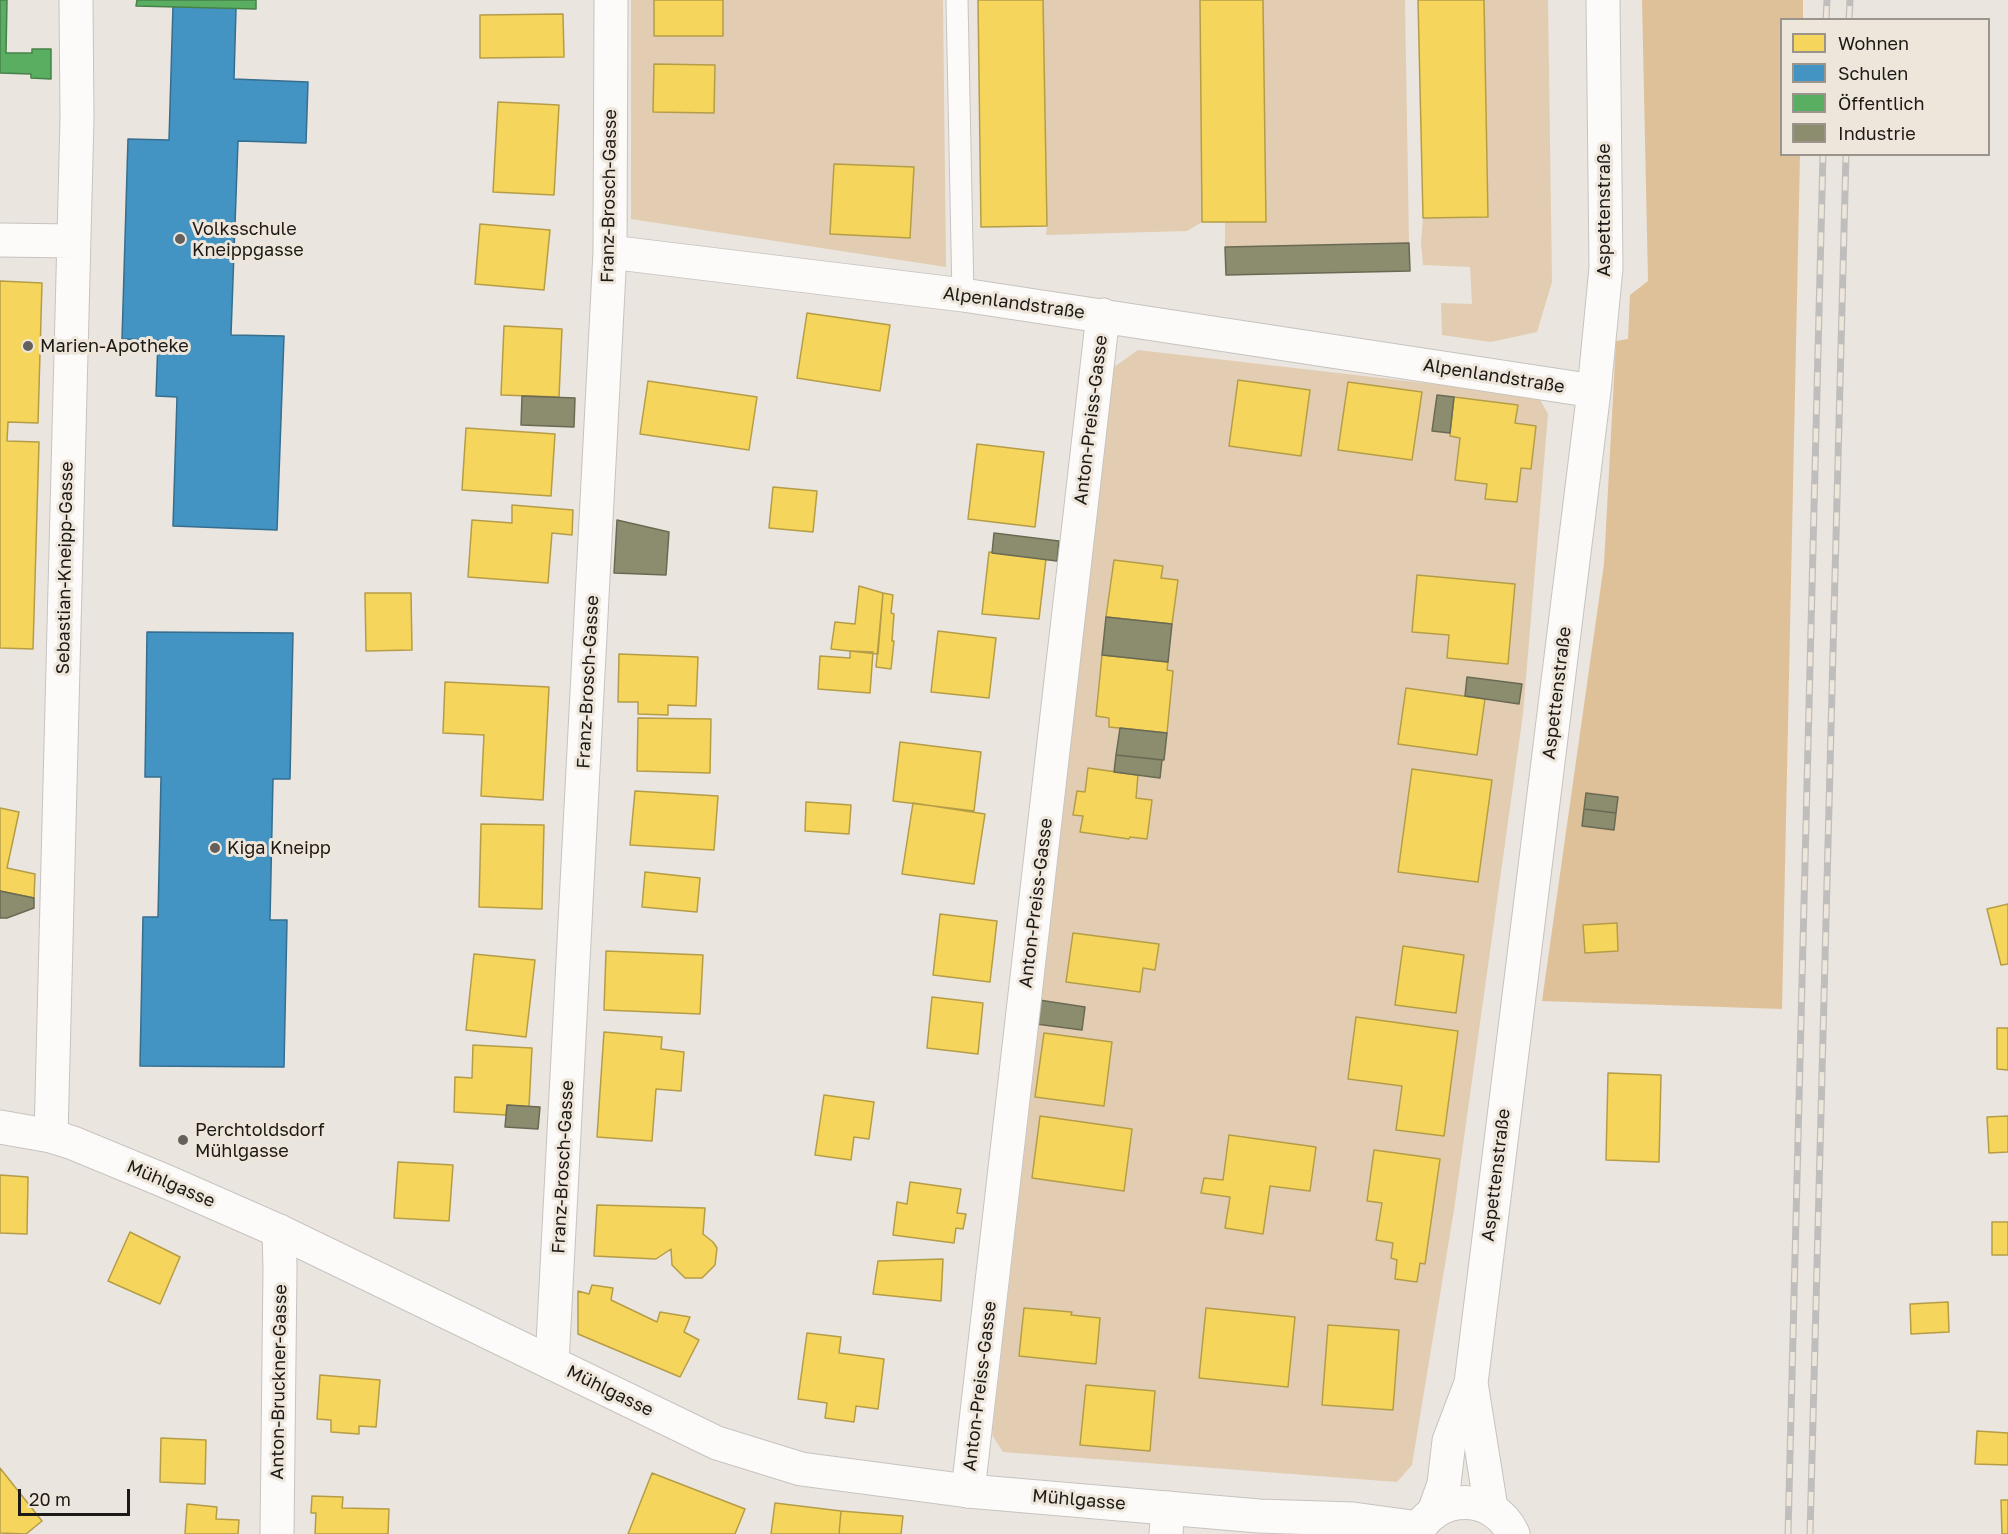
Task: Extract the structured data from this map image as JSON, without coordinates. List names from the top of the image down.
{
  "streets": {
    "street": [
      "Franz-Brosch-Gasse",
      "Aspettenstraße",
      "Alpenlandstraße",
      "Anton-Preiss-Gasse",
      "Sebastian-Kneipp-Gasse",
      "Mühlgasse",
      "Anton-Bruckner-Gasse"
    ]
  },
  "crossings": [
    ["Franz-Brosch-Gasse", "Alpenlandstraße"],
    ["Franz-Brosch-Gasse", "Mühlgasse"],
    ["Aspettenstraße", "Alpenlandstraße"],
    ["Aspettenstraße", "Mühlgasse"],
    ["Alpenlandstraße", "Anton-Preiss-Gasse"],
    ["Anton-Preiss-Gasse", "Mühlgasse"],
    ["Sebastian-Kneipp-Gasse", "Mühlgasse"],
    ["Mühlgasse", "Anton-Bruckner-Gasse"]
  ],
  "places": [
    "Volksschule Kneippgasse",
    "Marien-Apotheke",
    "Kiga Kneipp",
    "Perchtoldsdorf Mühlgasse"
  ],
  "legend": [
    "Wohnen",
    "Schulen",
    "Öffentlich",
    "Industrie"
  ],
  "scale_bar": "20 m"
}
